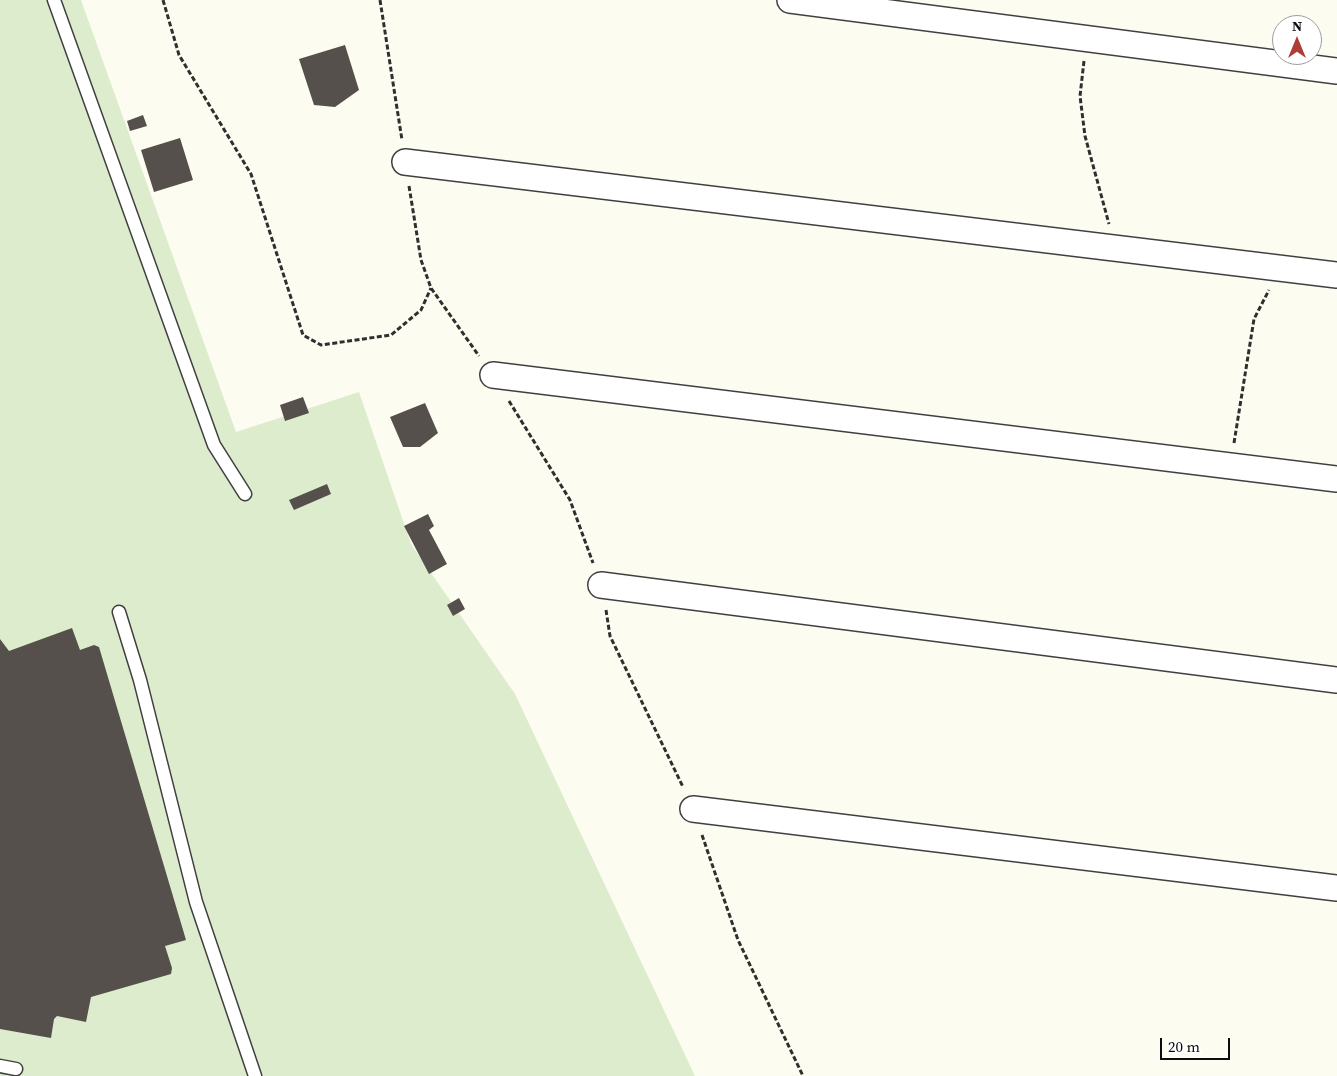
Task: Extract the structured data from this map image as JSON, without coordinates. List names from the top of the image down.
{
  "scale_bar": "20 m",
  "north": "top"
}
